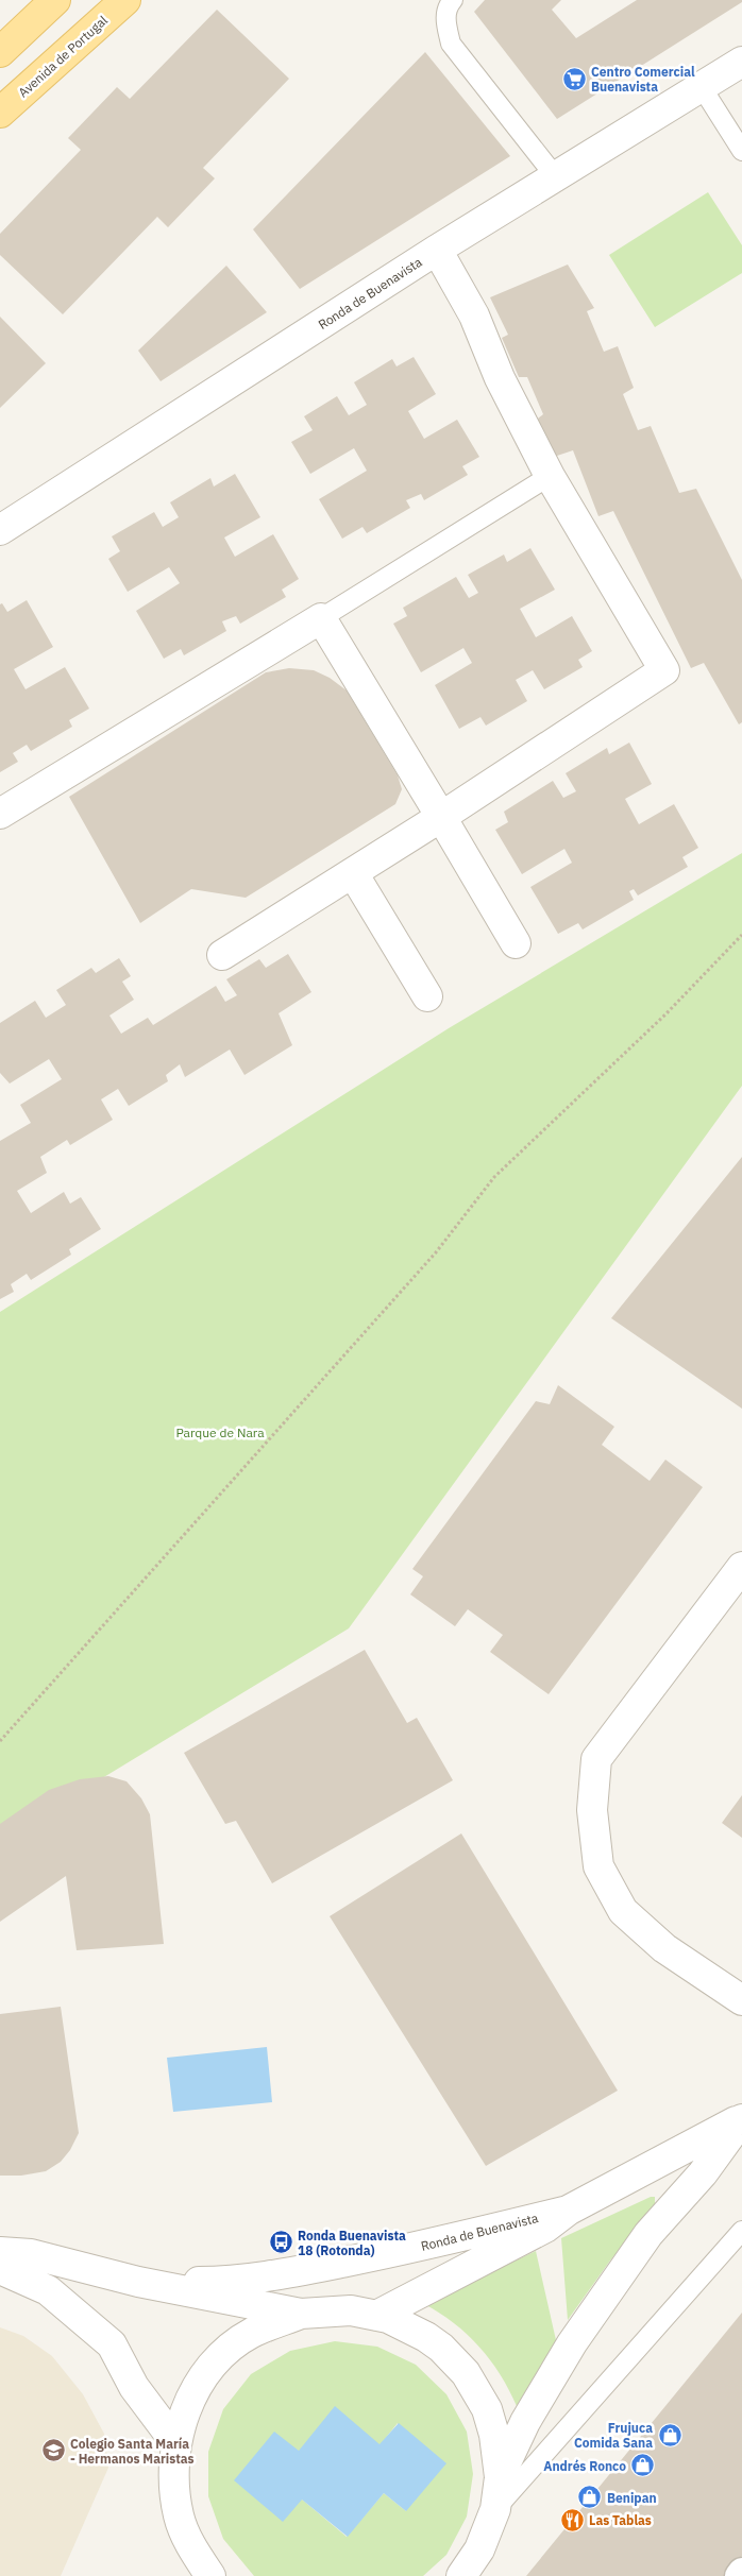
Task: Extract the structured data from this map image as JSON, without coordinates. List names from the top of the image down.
{
  "streets": {
    "main road": ["Avenida de Portugal"],
    "street": ["Ronda de Buenavista"]
  },
  "parks": ["Parque de Nara"],
  "places": {
    "supermarket": ["Centro Comercial Buenavista"],
    "bus stop": ["Ronda Buenavista 18 (Rotonda)"],
    "shop": ["Frujuca Comida Sana", "Andrés Ronco", "Benipan"],
    "school or university": ["Colegio Santa María - Hermanos Maristas"],
    "restaurant": ["Las Tablas"]
  }
}
